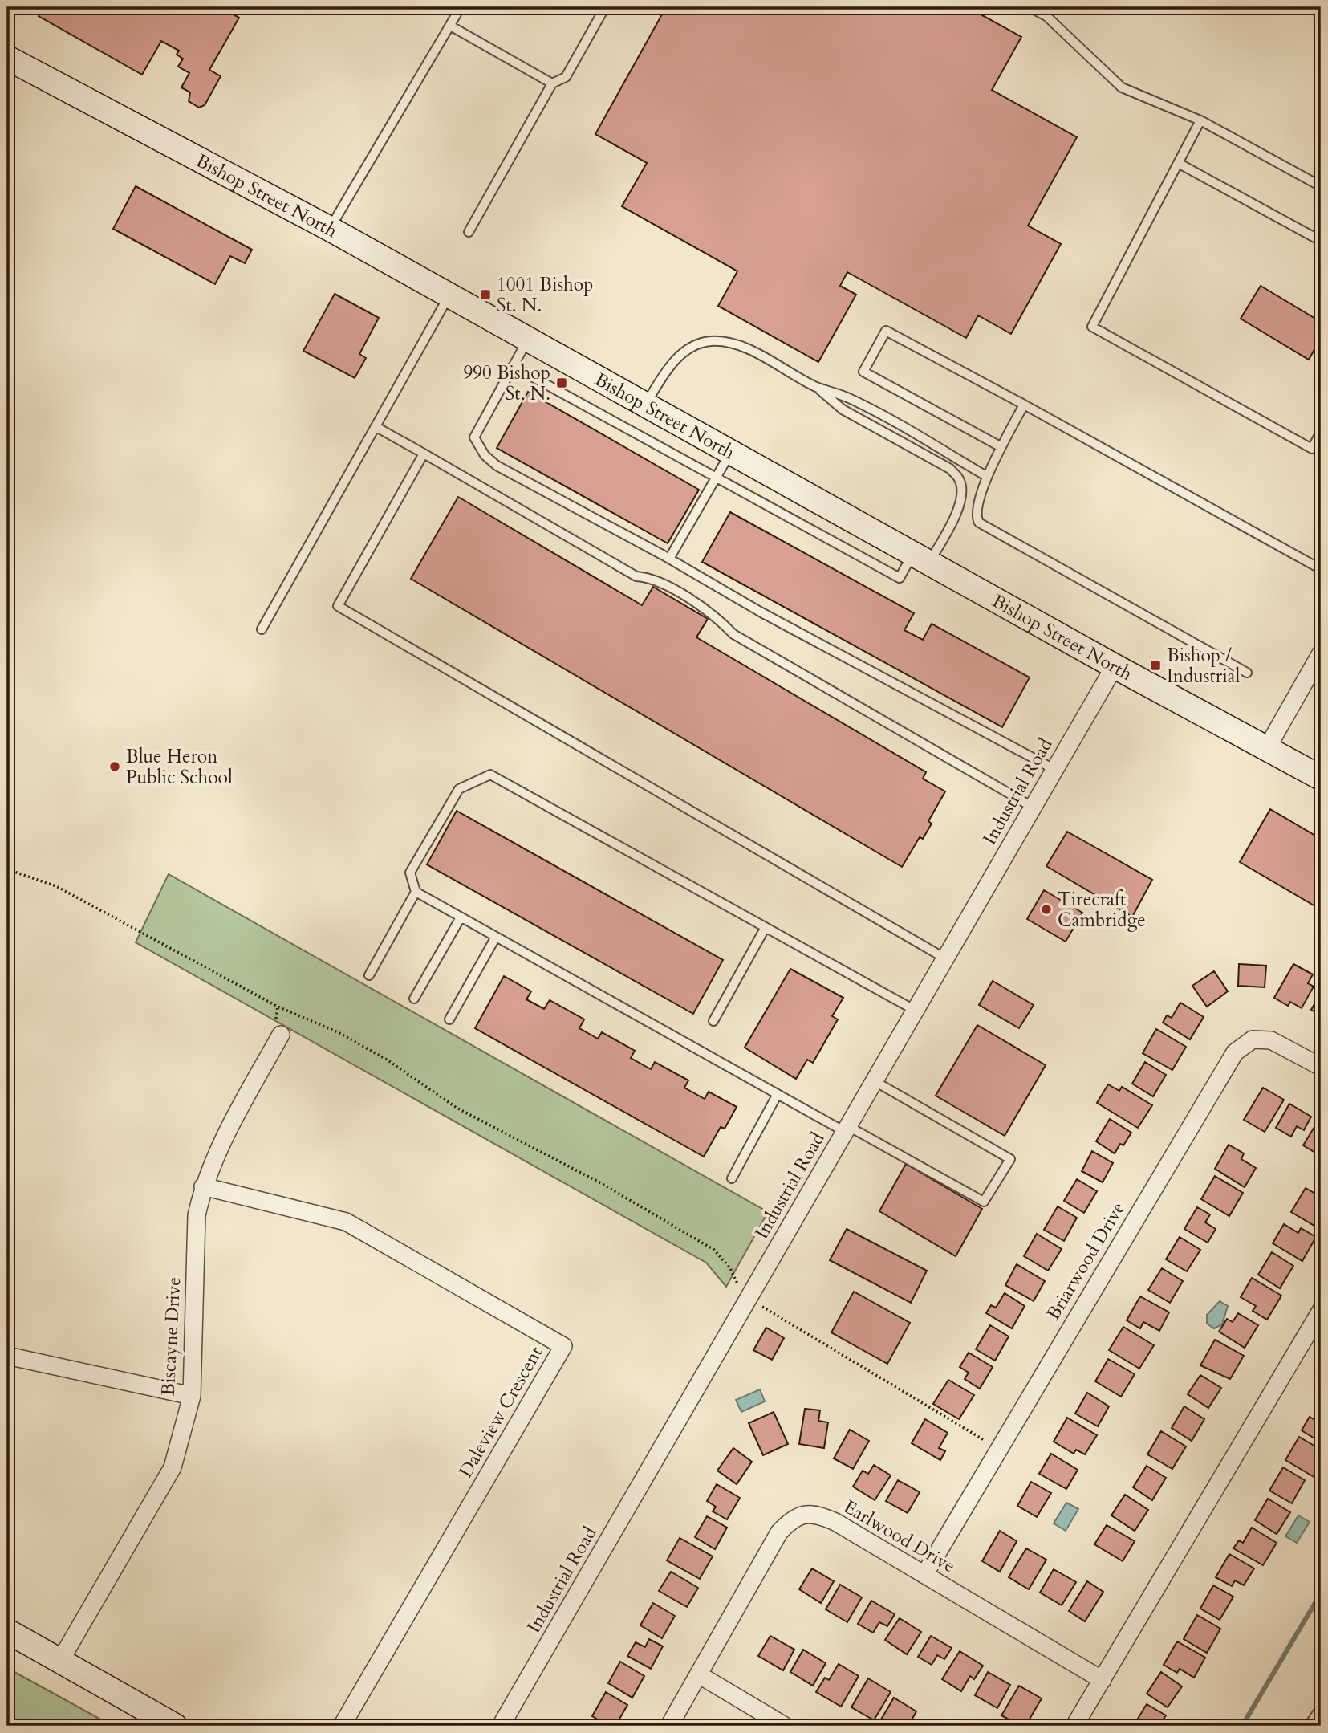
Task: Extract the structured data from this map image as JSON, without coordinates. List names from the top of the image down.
{
  "streets": {
    "main road": ["Bishop Street North"],
    "street": [
      "Industrial Road",
      "Briarwood Drive",
      "Biscayne Drive",
      "Daleview Crescent",
      "Earlwood Drive"
    ]
  },
  "crossings": [
    ["Bishop Street North", "Industrial Road"],
    ["Briarwood Drive", "Earlwood Drive"],
    ["Biscayne Drive", "Daleview Crescent"]
  ],
  "places": {
    "transit": ["1001 Bishop St. N.", "990 Bishop St. N.", "Bishop / Industrial"],
    "other": ["Blue Heron Public School", "Tirecraft Cambridge"]
  }
}
